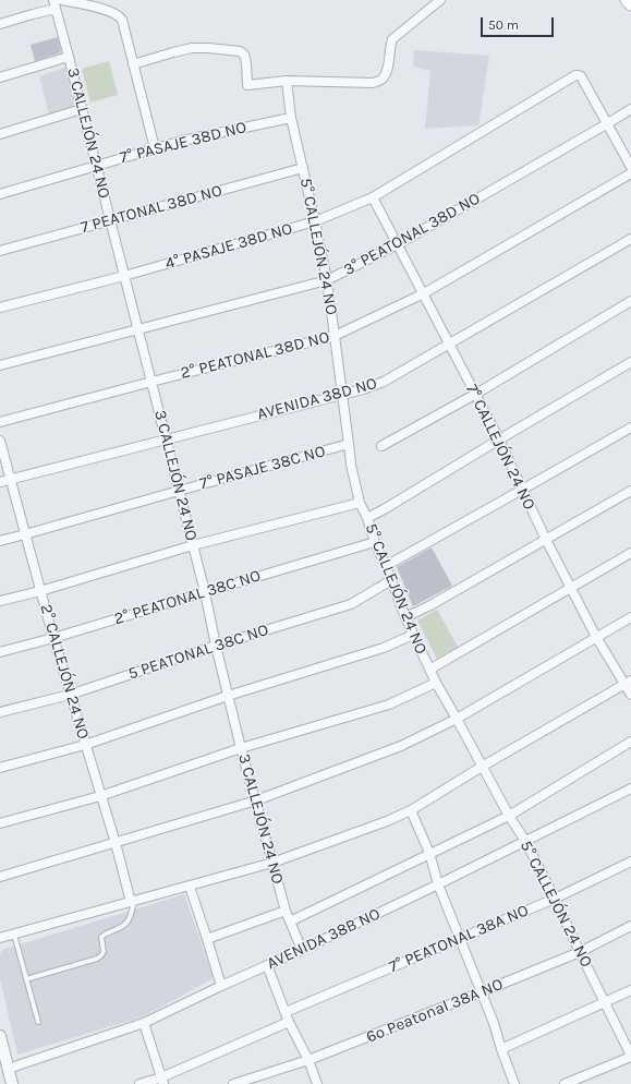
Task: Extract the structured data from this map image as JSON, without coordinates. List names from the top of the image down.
{
  "streets": {
    "street": [
      "3 CALLEJÓN 24 NO",
      "7° PASAJE 38D NO",
      "7 PEATONAL 38D NO",
      "3° PEATONAL 38D NO",
      "4° PASAJE 38D NO",
      "5° CALLEJÓN 24 NO",
      "2° PEATONAL 38D NO",
      "AVENIDA 38D NO",
      "7° CALLEJÓN 24 NO",
      "7° PASAJE 38C NO",
      "2° PEATONAL 38C NO",
      "5 PEATONAL 38C NO",
      "2° CALLEJÓN 24 NO",
      "AVENIDA 38B NO",
      "7° PEATONAL 38A NO",
      "6º Peatonal 38A NO"
    ]
  },
  "crossings": [
    ["3 CALLEJÓN 24 NO", "7° PASAJE 38D NO"],
    ["3 CALLEJÓN 24 NO", "7 PEATONAL 38D NO"],
    ["3 CALLEJÓN 24 NO", "3° PEATONAL 38D NO"],
    ["3 CALLEJÓN 24 NO", "4° PASAJE 38D NO"],
    ["3 CALLEJÓN 24 NO", "2° PEATONAL 38D NO"],
    ["3 CALLEJÓN 24 NO", "AVENIDA 38D NO"],
    ["3 CALLEJÓN 24 NO", "7° PASAJE 38C NO"],
    ["3 CALLEJÓN 24 NO", "2° PEATONAL 38C NO"],
    ["3 CALLEJÓN 24 NO", "5 PEATONAL 38C NO"],
    ["3 CALLEJÓN 24 NO", "AVENIDA 38B NO"],
    ["7° PASAJE 38D NO", "5° CALLEJÓN 24 NO"],
    ["7 PEATONAL 38D NO", "5° CALLEJÓN 24 NO"],
    ["3° PEATONAL 38D NO", "4° PASAJE 38D NO"],
    ["3° PEATONAL 38D NO", "5° CALLEJÓN 24 NO"],
    ["3° PEATONAL 38D NO", "7° CALLEJÓN 24 NO"],
    ["4° PASAJE 38D NO", "5° CALLEJÓN 24 NO"],
    ["4° PASAJE 38D NO", "7° CALLEJÓN 24 NO"],
    ["5° CALLEJÓN 24 NO", "2° PEATONAL 38D NO"],
    ["5° CALLEJÓN 24 NO", "AVENIDA 38D NO"],
    ["5° CALLEJÓN 24 NO", "7° PASAJE 38C NO"],
    ["5° CALLEJÓN 24 NO", "2° PEATONAL 38C NO"],
    ["5° CALLEJÓN 24 NO", "5 PEATONAL 38C NO"],
    ["5° CALLEJÓN 24 NO", "AVENIDA 38B NO"],
    ["5° CALLEJÓN 24 NO", "7° PEATONAL 38A NO"],
    ["5° CALLEJÓN 24 NO", "6º Peatonal 38A NO"],
    ["2° PEATONAL 38D NO", "7° CALLEJÓN 24 NO"],
    ["AVENIDA 38D NO", "7° CALLEJÓN 24 NO"],
    ["AVENIDA 38D NO", "2° CALLEJÓN 24 NO"],
    ["7° PASAJE 38C NO", "2° CALLEJÓN 24 NO"],
    ["2° PEATONAL 38C NO", "2° CALLEJÓN 24 NO"],
    ["5 PEATONAL 38C NO", "2° CALLEJÓN 24 NO"]
  ],
  "scale_bar": "50 m"
}
